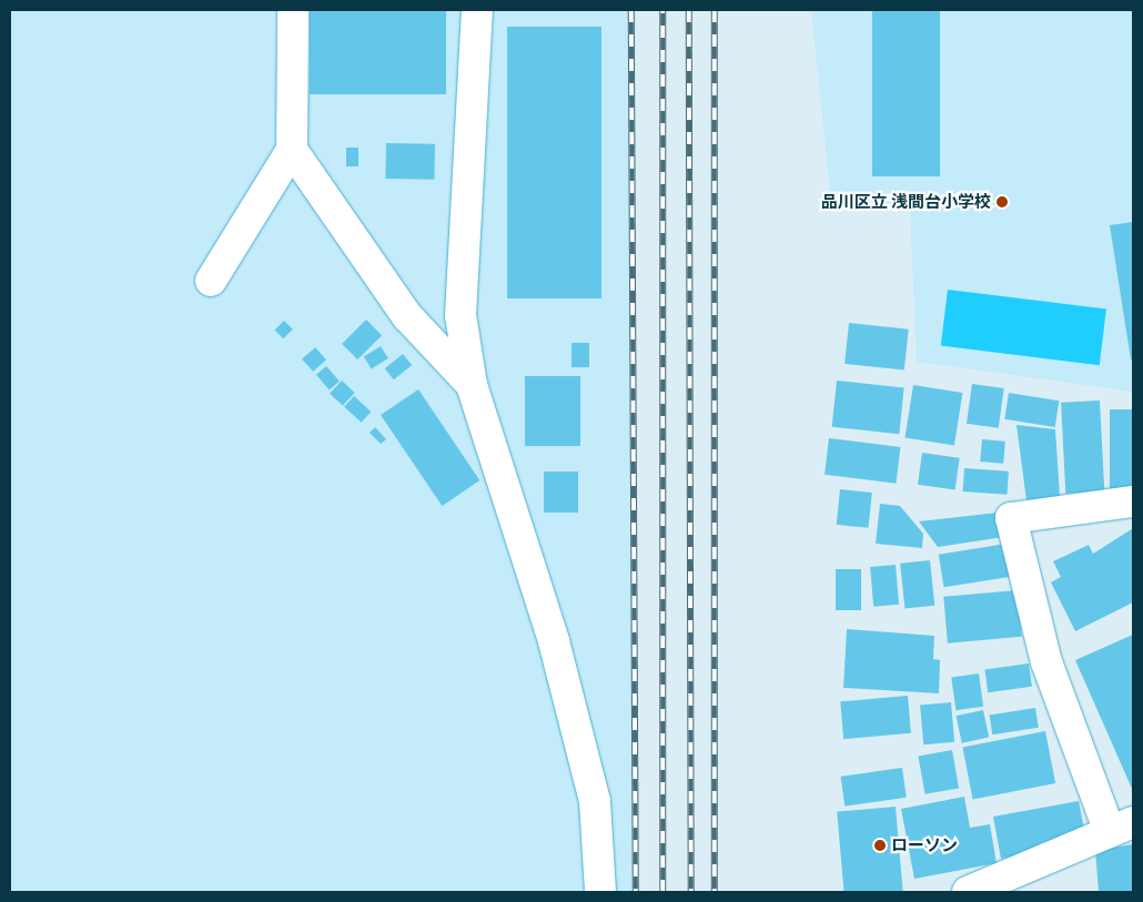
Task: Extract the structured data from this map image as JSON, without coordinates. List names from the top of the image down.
{
  "places": ["品川区立 浅間台小学校", "ローソン"]
}
